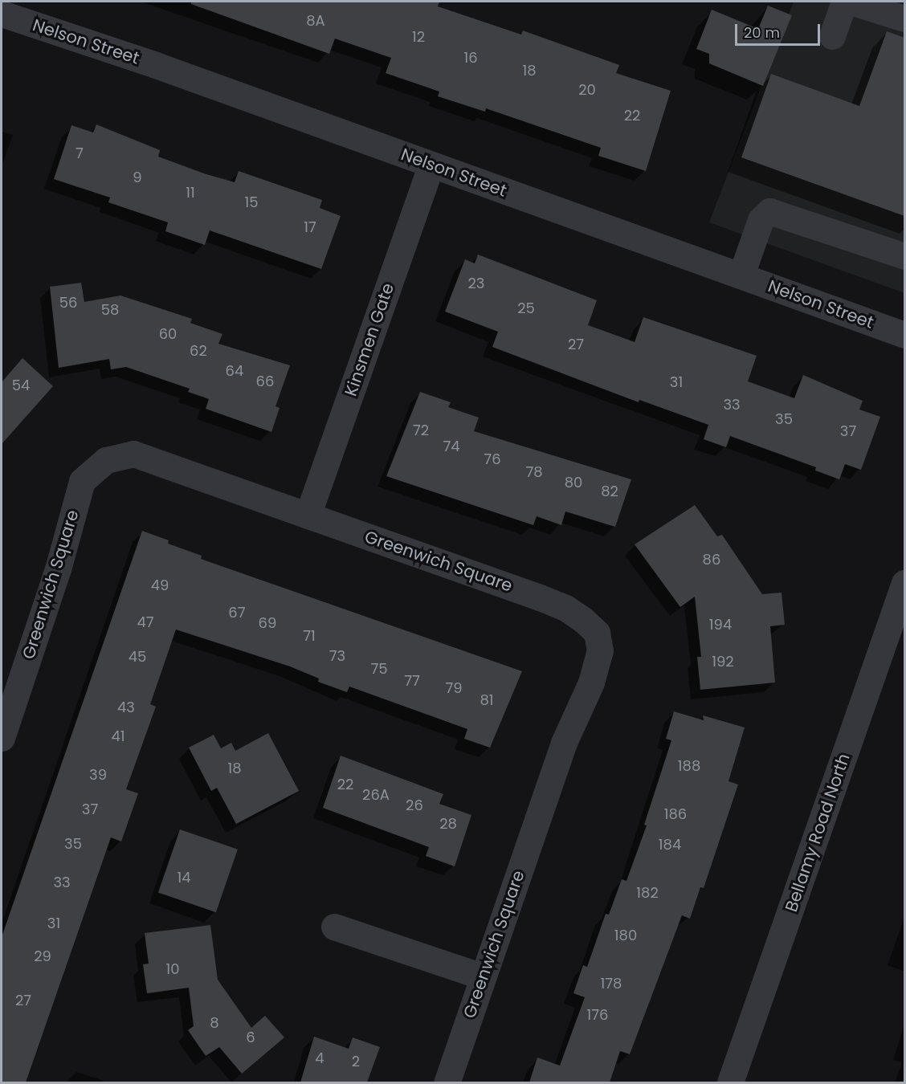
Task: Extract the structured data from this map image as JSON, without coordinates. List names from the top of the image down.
{
  "streets": {
    "street": [
      "Nelson Street",
      "Kinsmen Gate",
      "Greenwich Square",
      "Bellamy Road North"
    ]
  },
  "crossings": [
    ["Nelson Street", "Kinsmen Gate"],
    ["Kinsmen Gate", "Greenwich Square"]
  ],
  "house_numbers": [
    "8A",
    "12",
    "16",
    "18",
    "20",
    "22",
    "7",
    "9",
    "11",
    "15",
    "17",
    "23",
    "56",
    "25",
    "58",
    "60",
    "27",
    "62",
    "64",
    "66",
    "31",
    "54",
    "33",
    "35",
    "72",
    "37",
    "74",
    "76",
    "78",
    "80",
    "82",
    "86",
    "49",
    "67",
    "47",
    "69",
    "194",
    "71",
    "73",
    "45",
    "192",
    "75",
    "77",
    "79",
    "81",
    "43",
    "41",
    "188",
    "18",
    "39",
    "22",
    "26A",
    "26",
    "37",
    "186",
    "28",
    "35",
    "184",
    "14",
    "33",
    "182",
    "31",
    "180",
    "29",
    "10",
    "178",
    "27",
    "176",
    "8",
    "6",
    "4",
    "2"
  ],
  "scale_bar": "20 m"
}
